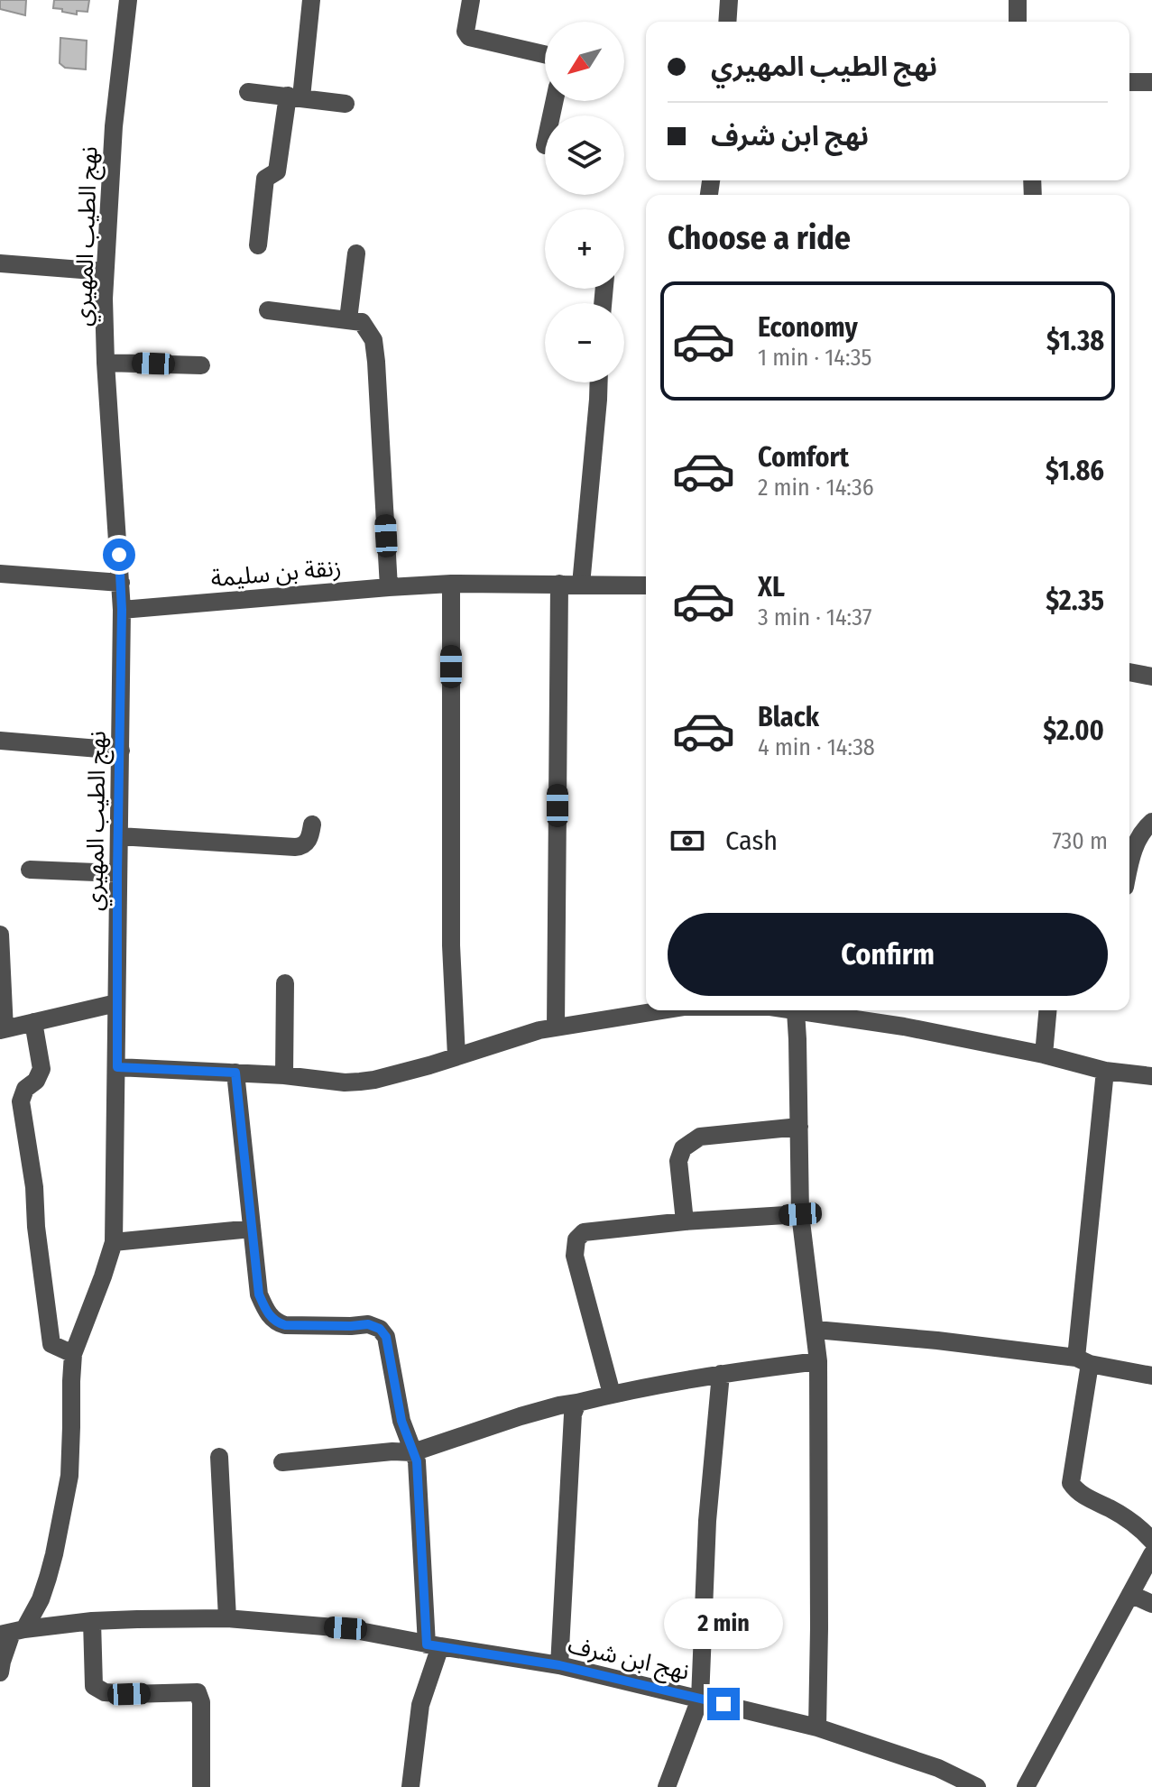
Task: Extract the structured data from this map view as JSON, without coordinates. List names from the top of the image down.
{
  "streets": {
    "street": ["نهج الطيب المهيري", "زنقة بن سليمة", "نهج ابن شرف"]
  },
  "crossings": [
    ["نهج الطيب المهيري", "زنقة بن سليمة"],
    ["نهج الطيب المهيري", "نهج ابن شرف"]
  ],
  "north": "bottom left",
  "page": {
    "map_buttons": ["+", "−"],
    "banner": ["نهج الطيب المهيري", "نهج ابن شرف"],
    "heading": "Choose a ride",
    "list": [
      {
        "name": "Economy",
        "note": "1 min · 14:35",
        "value": "$1.38"
      },
      {
        "name": "Comfort",
        "note": "2 min · 14:36",
        "value": "$1.86"
      },
      {
        "name": "XL",
        "note": "3 min · 14:37",
        "value": "$2.35"
      },
      {
        "name": "Black",
        "note": "4 min · 14:38",
        "value": "$2.00"
      }
    ],
    "pay": ["Cash", "730 m"],
    "buttons": "Confirm",
    "bubble": "2 min"
  }
}
